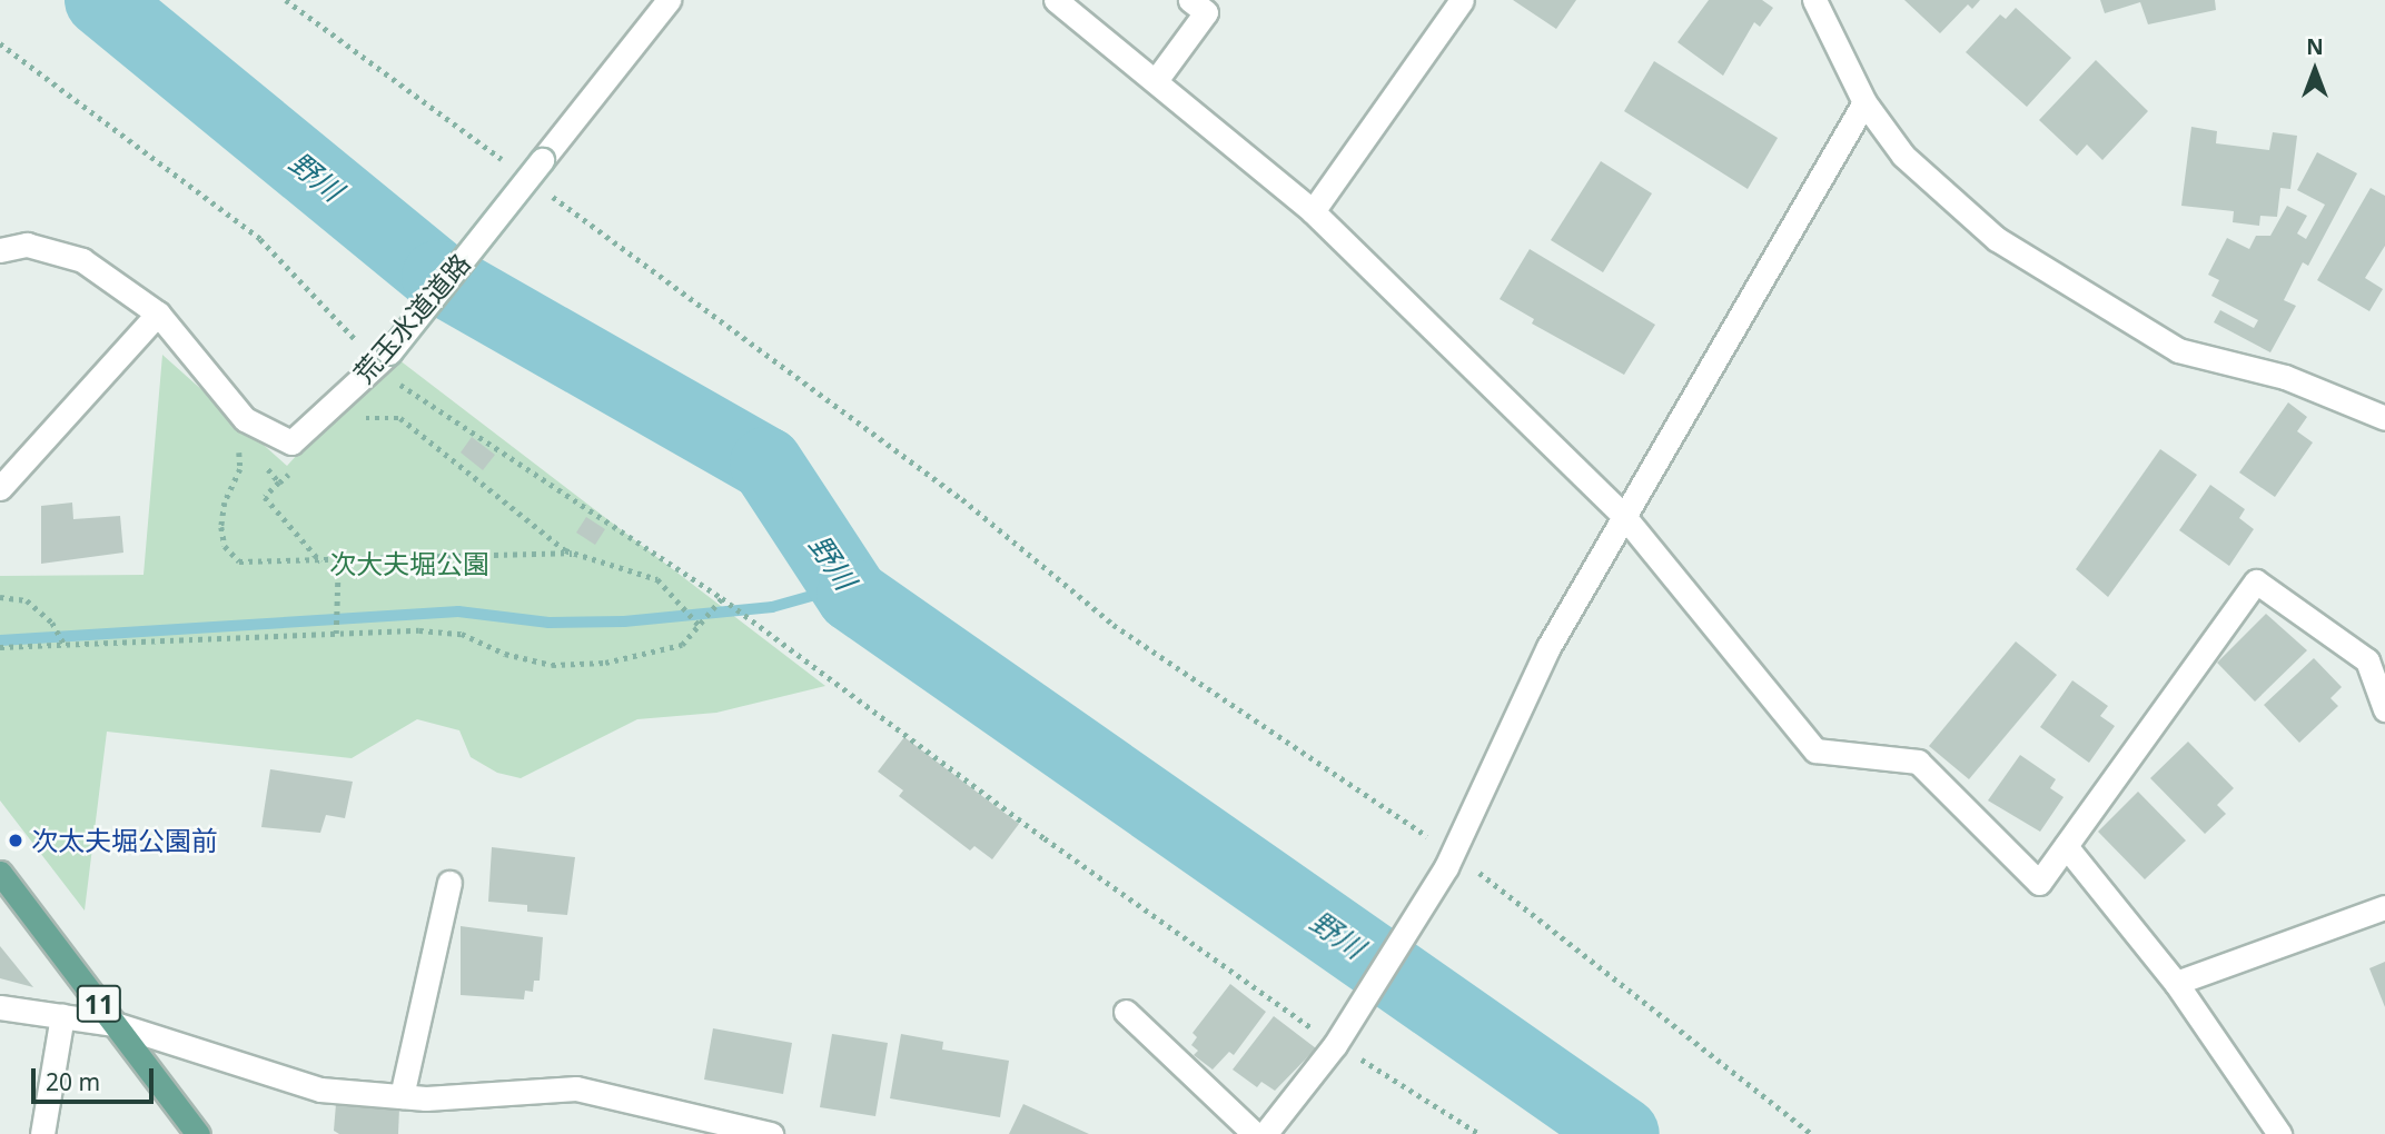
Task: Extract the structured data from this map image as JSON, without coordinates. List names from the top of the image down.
{
  "streets": {
    "main road": ["11"],
    "street": ["荒玉水道道路"]
  },
  "water": ["野川"],
  "parks": ["次大夫堀公園"],
  "places": ["次太夫堀公園前"],
  "scale_bar": "20 m",
  "north": "top"
}
